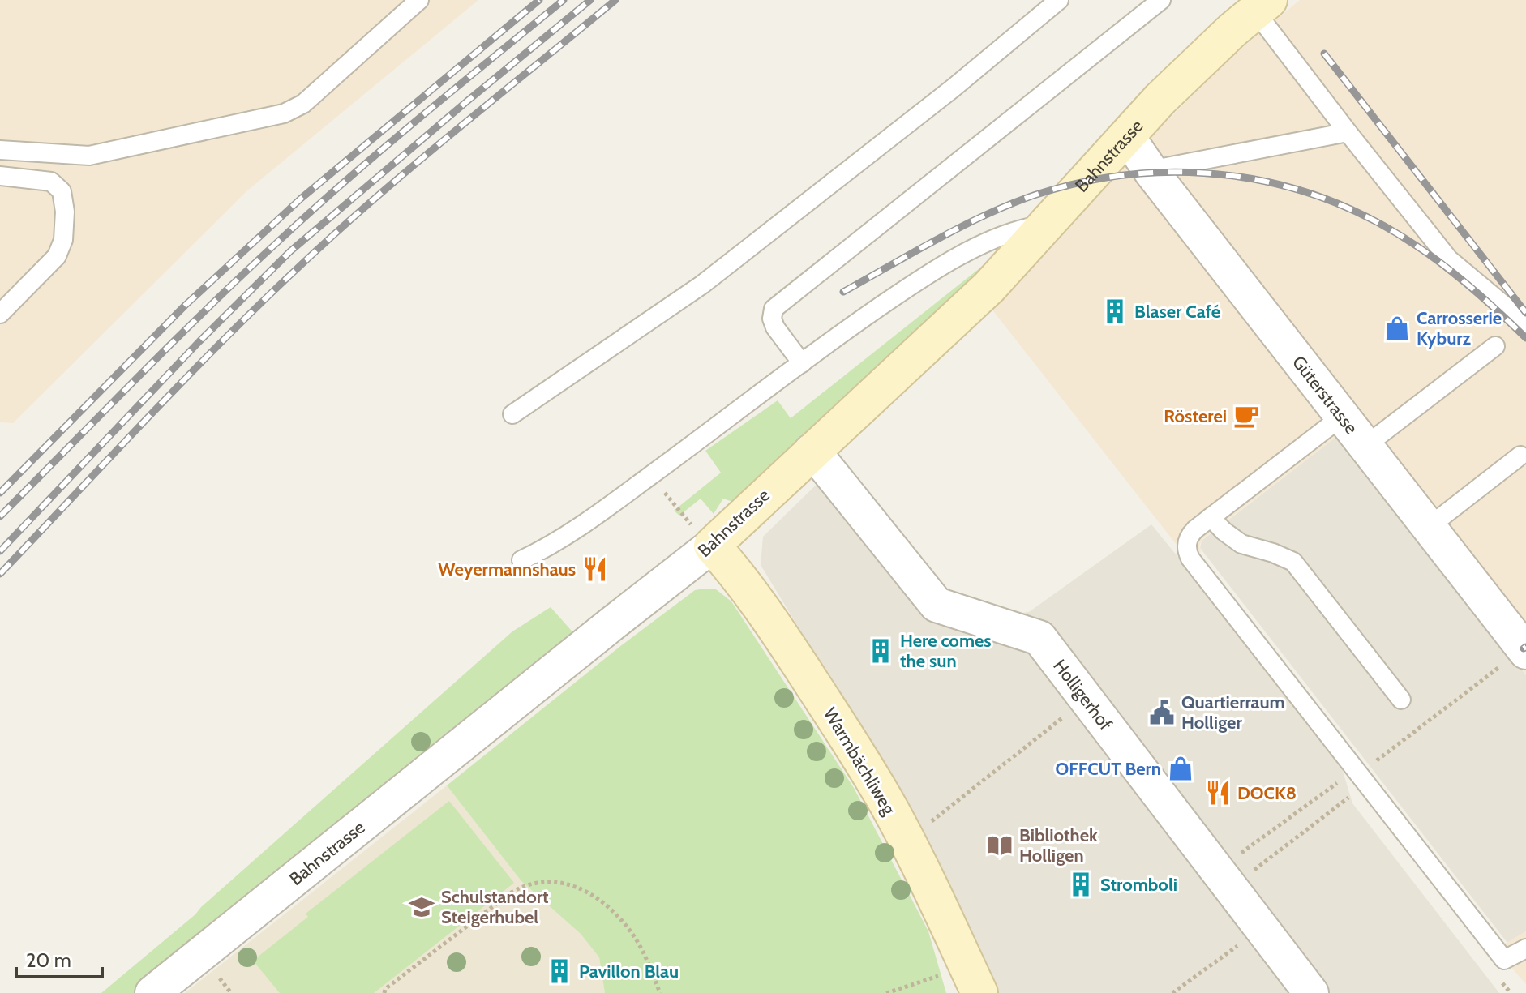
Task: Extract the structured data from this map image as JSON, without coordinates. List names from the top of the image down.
{
  "streets": {
    "street": [
      "Bahnstrasse",
      "Güterstrasse",
      "Holligerhof",
      "Warmbächliweg"
    ]
  },
  "crossings": [
    ["Bahnstrasse", "Güterstrasse"],
    ["Bahnstrasse", "Holligerhof"],
    ["Bahnstrasse", "Warmbächliweg"]
  ],
  "places": {
    "building": [
      "Blaser Café",
      "Here comes the sun",
      "Stromboli",
      "Pavillon Blau"
    ],
    "shop": ["Carrosserie Kyburz", "OFFCUT Bern"],
    "cafe": ["Rösterei"],
    "restaurant": ["Weyermannshaus", "DOCK8"],
    "public building": ["Quartierraum Holliger"],
    "library": ["Bibliothek Holligen"],
    "school or university": ["Schulstandort Steigerhubel"]
  },
  "scale_bar": "20 m"
}
